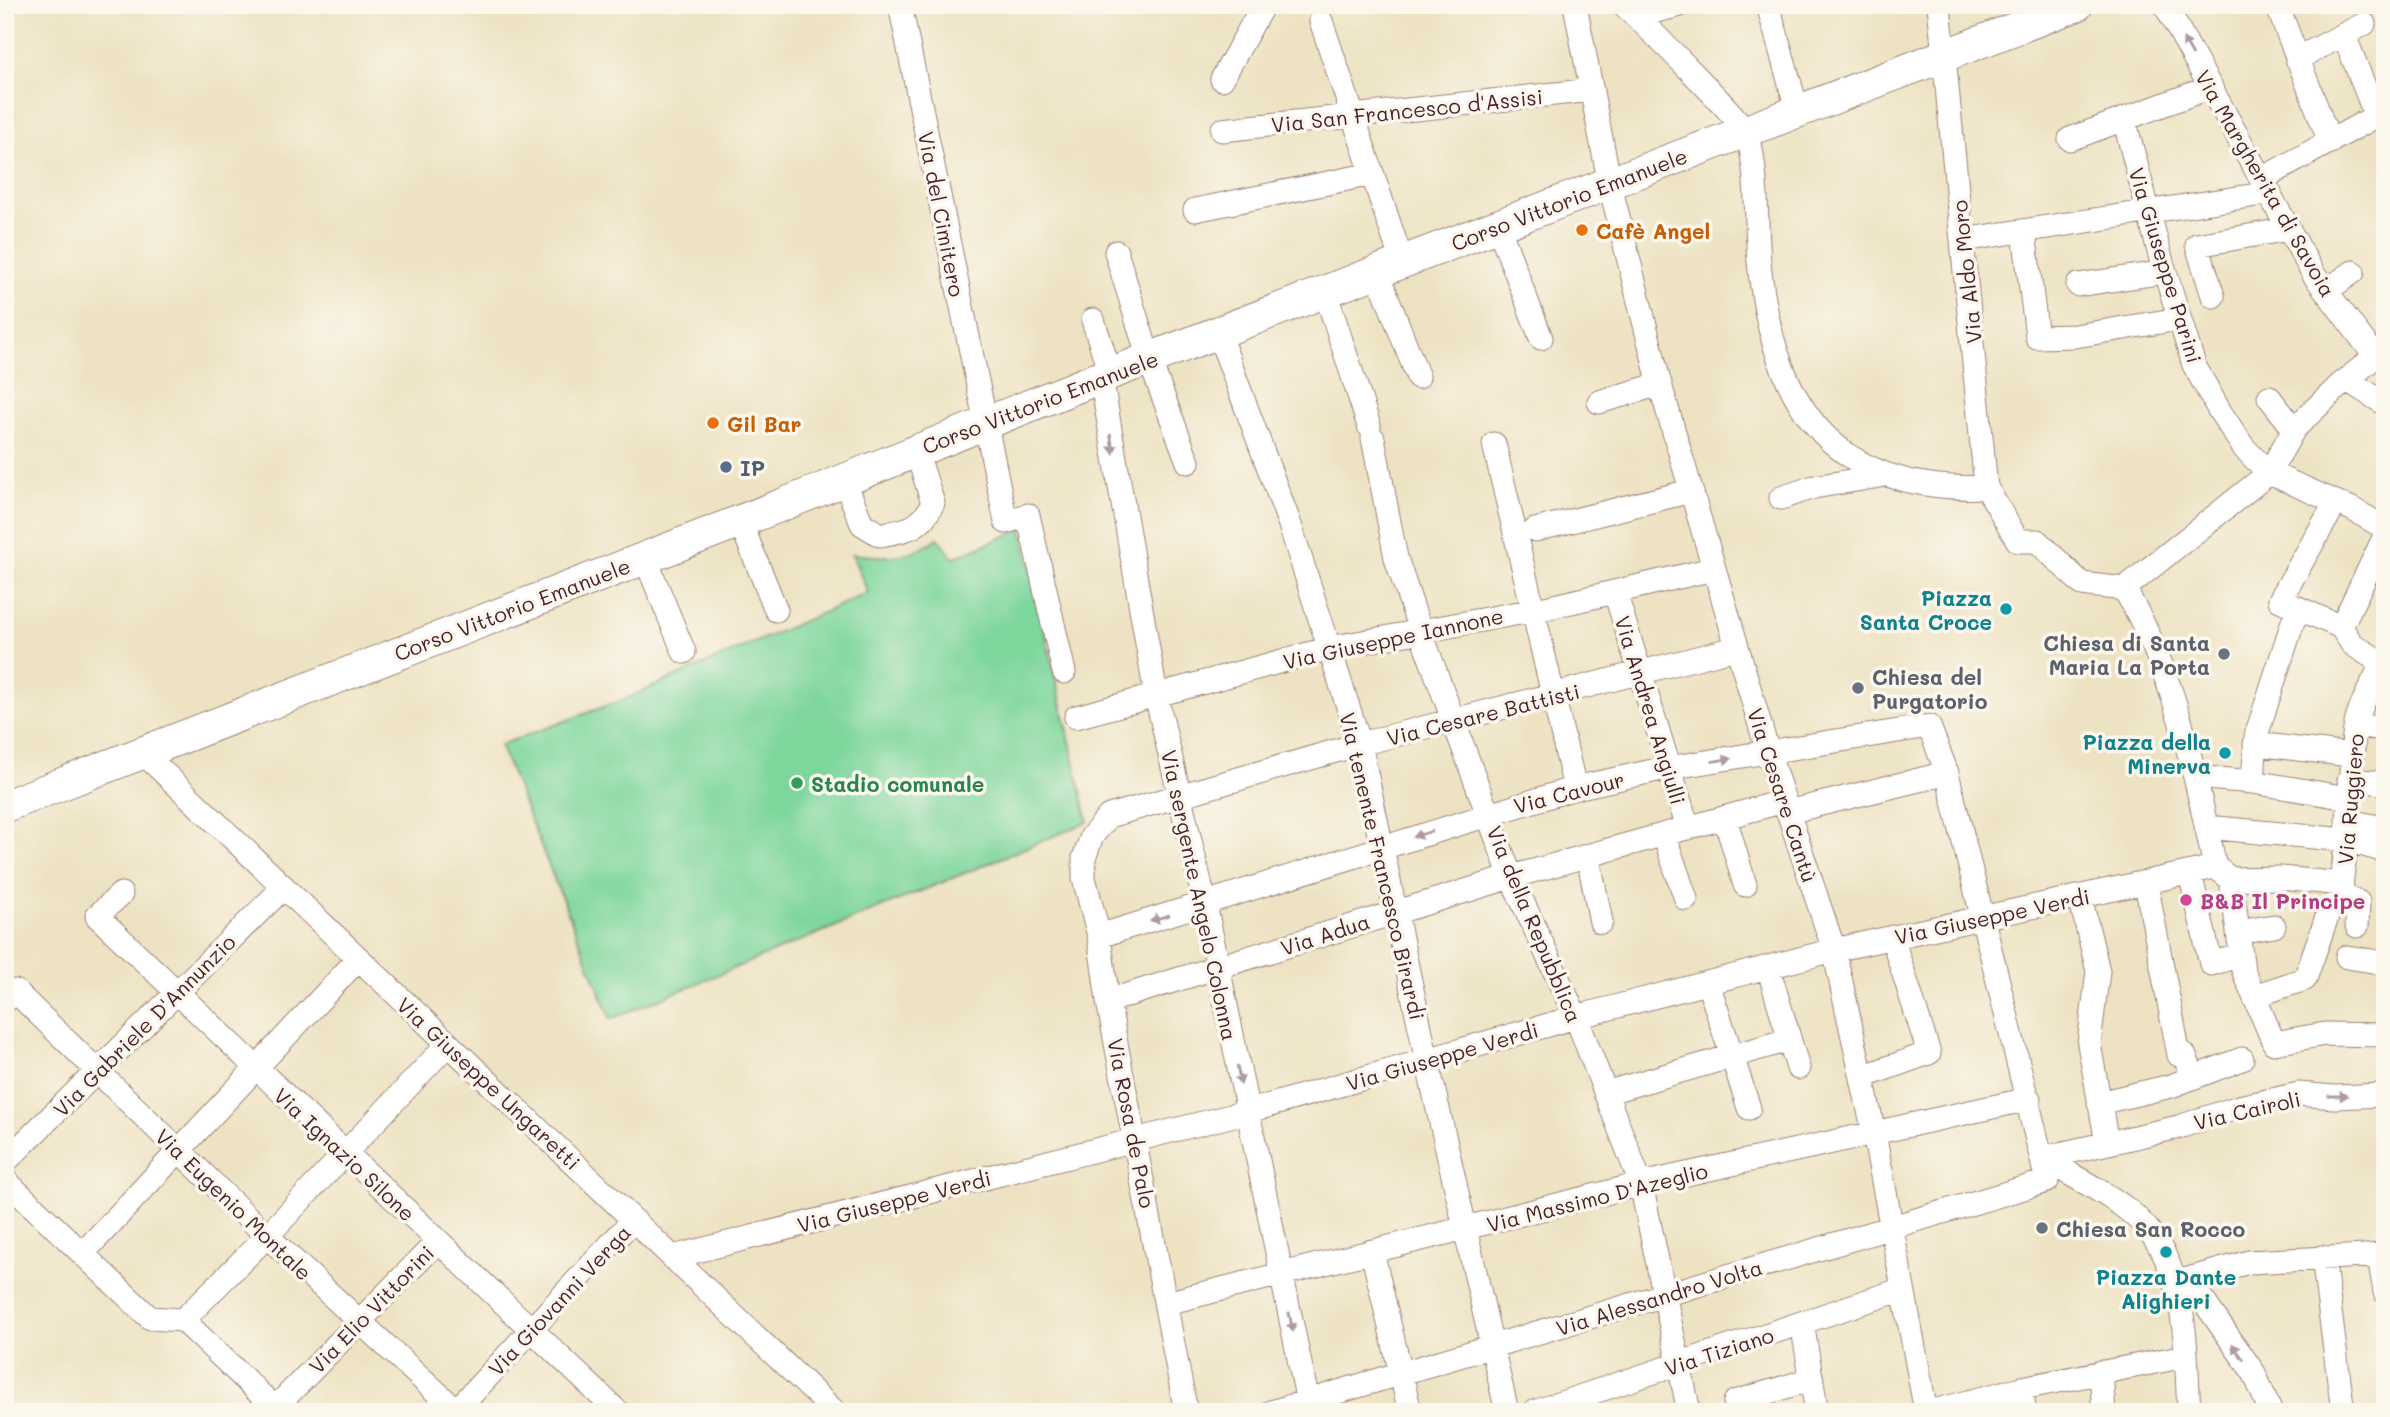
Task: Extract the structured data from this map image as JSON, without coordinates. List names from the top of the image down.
{
  "streets": {
    "street": [
      "Via San Francesco d'Assisi",
      "Via Margherita di Savoia",
      "Corso Vittorio Emanuele",
      "Via del Cimitero",
      "Via Giuseppe Parini",
      "Via Aldo Moro",
      "Via Giuseppe Iannone",
      "Via Andrea Angiulli",
      "Via Cesare Battisti",
      "Via Cavour",
      "Via Cesare Cantù",
      "Via Ruggiero",
      "Via tenente Francesco Birardi",
      "Via sergente Angelo Colonna",
      "Via Giuseppe Verdi",
      "Via della Repubblica",
      "Via Adua",
      "Via Gabriele D'Annunzio",
      "Via Giuseppe Ungaretti",
      "Via Cairoli",
      "Via Rosa de Palo",
      "Via Ignazio Silone",
      "Via Massimo D'Azeglio",
      "Via Eugenio Montale",
      "Via Alessandro Volta",
      "Via Giovanni Verga",
      "Via Elio Vittorini",
      "Via Tiziano"
    ]
  },
  "crossings": [
    ["Via San Francesco d'Assisi", "Via Cesare Cantù"],
    ["Corso Vittorio Emanuele", "Via del Cimitero"],
    ["Corso Vittorio Emanuele", "Via Aldo Moro"],
    ["Corso Vittorio Emanuele", "Via Cesare Cantù"],
    ["Corso Vittorio Emanuele", "Via tenente Francesco Birardi"],
    ["Corso Vittorio Emanuele", "Via sergente Angelo Colonna"],
    ["Corso Vittorio Emanuele", "Via della Repubblica"],
    ["Corso Vittorio Emanuele", "Via Giuseppe Ungaretti"],
    ["Via Giuseppe Iannone", "Via Andrea Angiulli"],
    ["Via Giuseppe Iannone", "Via Cesare Cantù"],
    ["Via Giuseppe Iannone", "Via tenente Francesco Birardi"],
    ["Via Giuseppe Iannone", "Via sergente Angelo Colonna"],
    ["Via Giuseppe Iannone", "Via della Repubblica"],
    ["Via Andrea Angiulli", "Via Cesare Battisti"],
    ["Via Andrea Angiulli", "Via Cavour"],
    ["Via Andrea Angiulli", "Via Adua"],
    ["Via Cesare Battisti", "Via Cesare Cantù"],
    ["Via Cesare Battisti", "Via tenente Francesco Birardi"],
    ["Via Cesare Battisti", "Via sergente Angelo Colonna"],
    ["Via Cesare Battisti", "Via della Repubblica"],
    ["Via Cesare Battisti", "Via Rosa de Palo"],
    ["Via Cavour", "Via Cesare Cantù"],
    ["Via Cavour", "Via tenente Francesco Birardi"],
    ["Via Cavour", "Via sergente Angelo Colonna"],
    ["Via Cavour", "Via della Repubblica"],
    ["Via Cavour", "Via Adua"],
    ["Via Cavour", "Via Rosa de Palo"],
    ["Via Cesare Cantù", "Via Giuseppe Verdi"],
    ["Via Cesare Cantù", "Via Adua"],
    ["Via Cesare Cantù", "Via Massimo D'Azeglio"],
    ["Via Cesare Cantù", "Via Alessandro Volta"],
    ["Via Cesare Cantù", "Via Tiziano"],
    ["Via Ruggiero", "Via Giuseppe Verdi"],
    ["Via tenente Francesco Birardi", "Via Giuseppe Verdi"],
    ["Via tenente Francesco Birardi", "Via Adua"],
    ["Via tenente Francesco Birardi", "Via Massimo D'Azeglio"],
    ["Via tenente Francesco Birardi", "Via Alessandro Volta"],
    ["Via sergente Angelo Colonna", "Via Giuseppe Verdi"],
    ["Via sergente Angelo Colonna", "Via Adua"],
    ["Via sergente Angelo Colonna", "Via Massimo D'Azeglio"],
    ["Via sergente Angelo Colonna", "Via Alessandro Volta"],
    ["Via Giuseppe Verdi", "Via della Repubblica"],
    ["Via Giuseppe Verdi", "Via Giuseppe Ungaretti"],
    ["Via Giuseppe Verdi", "Via Rosa de Palo"],
    ["Via della Repubblica", "Via Adua"],
    ["Via della Repubblica", "Via Massimo D'Azeglio"],
    ["Via della Repubblica", "Via Alessandro Volta"],
    ["Via della Repubblica", "Via Tiziano"],
    ["Via Adua", "Via Rosa de Palo"],
    ["Via Gabriele D'Annunzio", "Via Giuseppe Ungaretti"],
    ["Via Gabriele D'Annunzio", "Via Ignazio Silone"],
    ["Via Gabriele D'Annunzio", "Via Eugenio Montale"],
    ["Via Giuseppe Ungaretti", "Via Giovanni Verga"],
    ["Via Rosa de Palo", "Via Massimo D'Azeglio"],
    ["Via Ignazio Silone", "Via Giovanni Verga"],
    ["Via Ignazio Silone", "Via Elio Vittorini"],
    ["Via Eugenio Montale", "Via Giovanni Verga"],
    ["Via Eugenio Montale", "Via Elio Vittorini"]
  ],
  "places": [
    "Cafè Angel",
    "Gil Bar",
    "IP",
    "Piazza Santa Croce",
    "Chiesa di Santa Maria La Porta",
    "Chiesa del Purgatorio",
    "Piazza della Minerva",
    "Stadio comunale",
    "B&B Il Principe",
    "Chiesa San Rocco",
    "Piazza Dante Alighieri"
  ]
}
